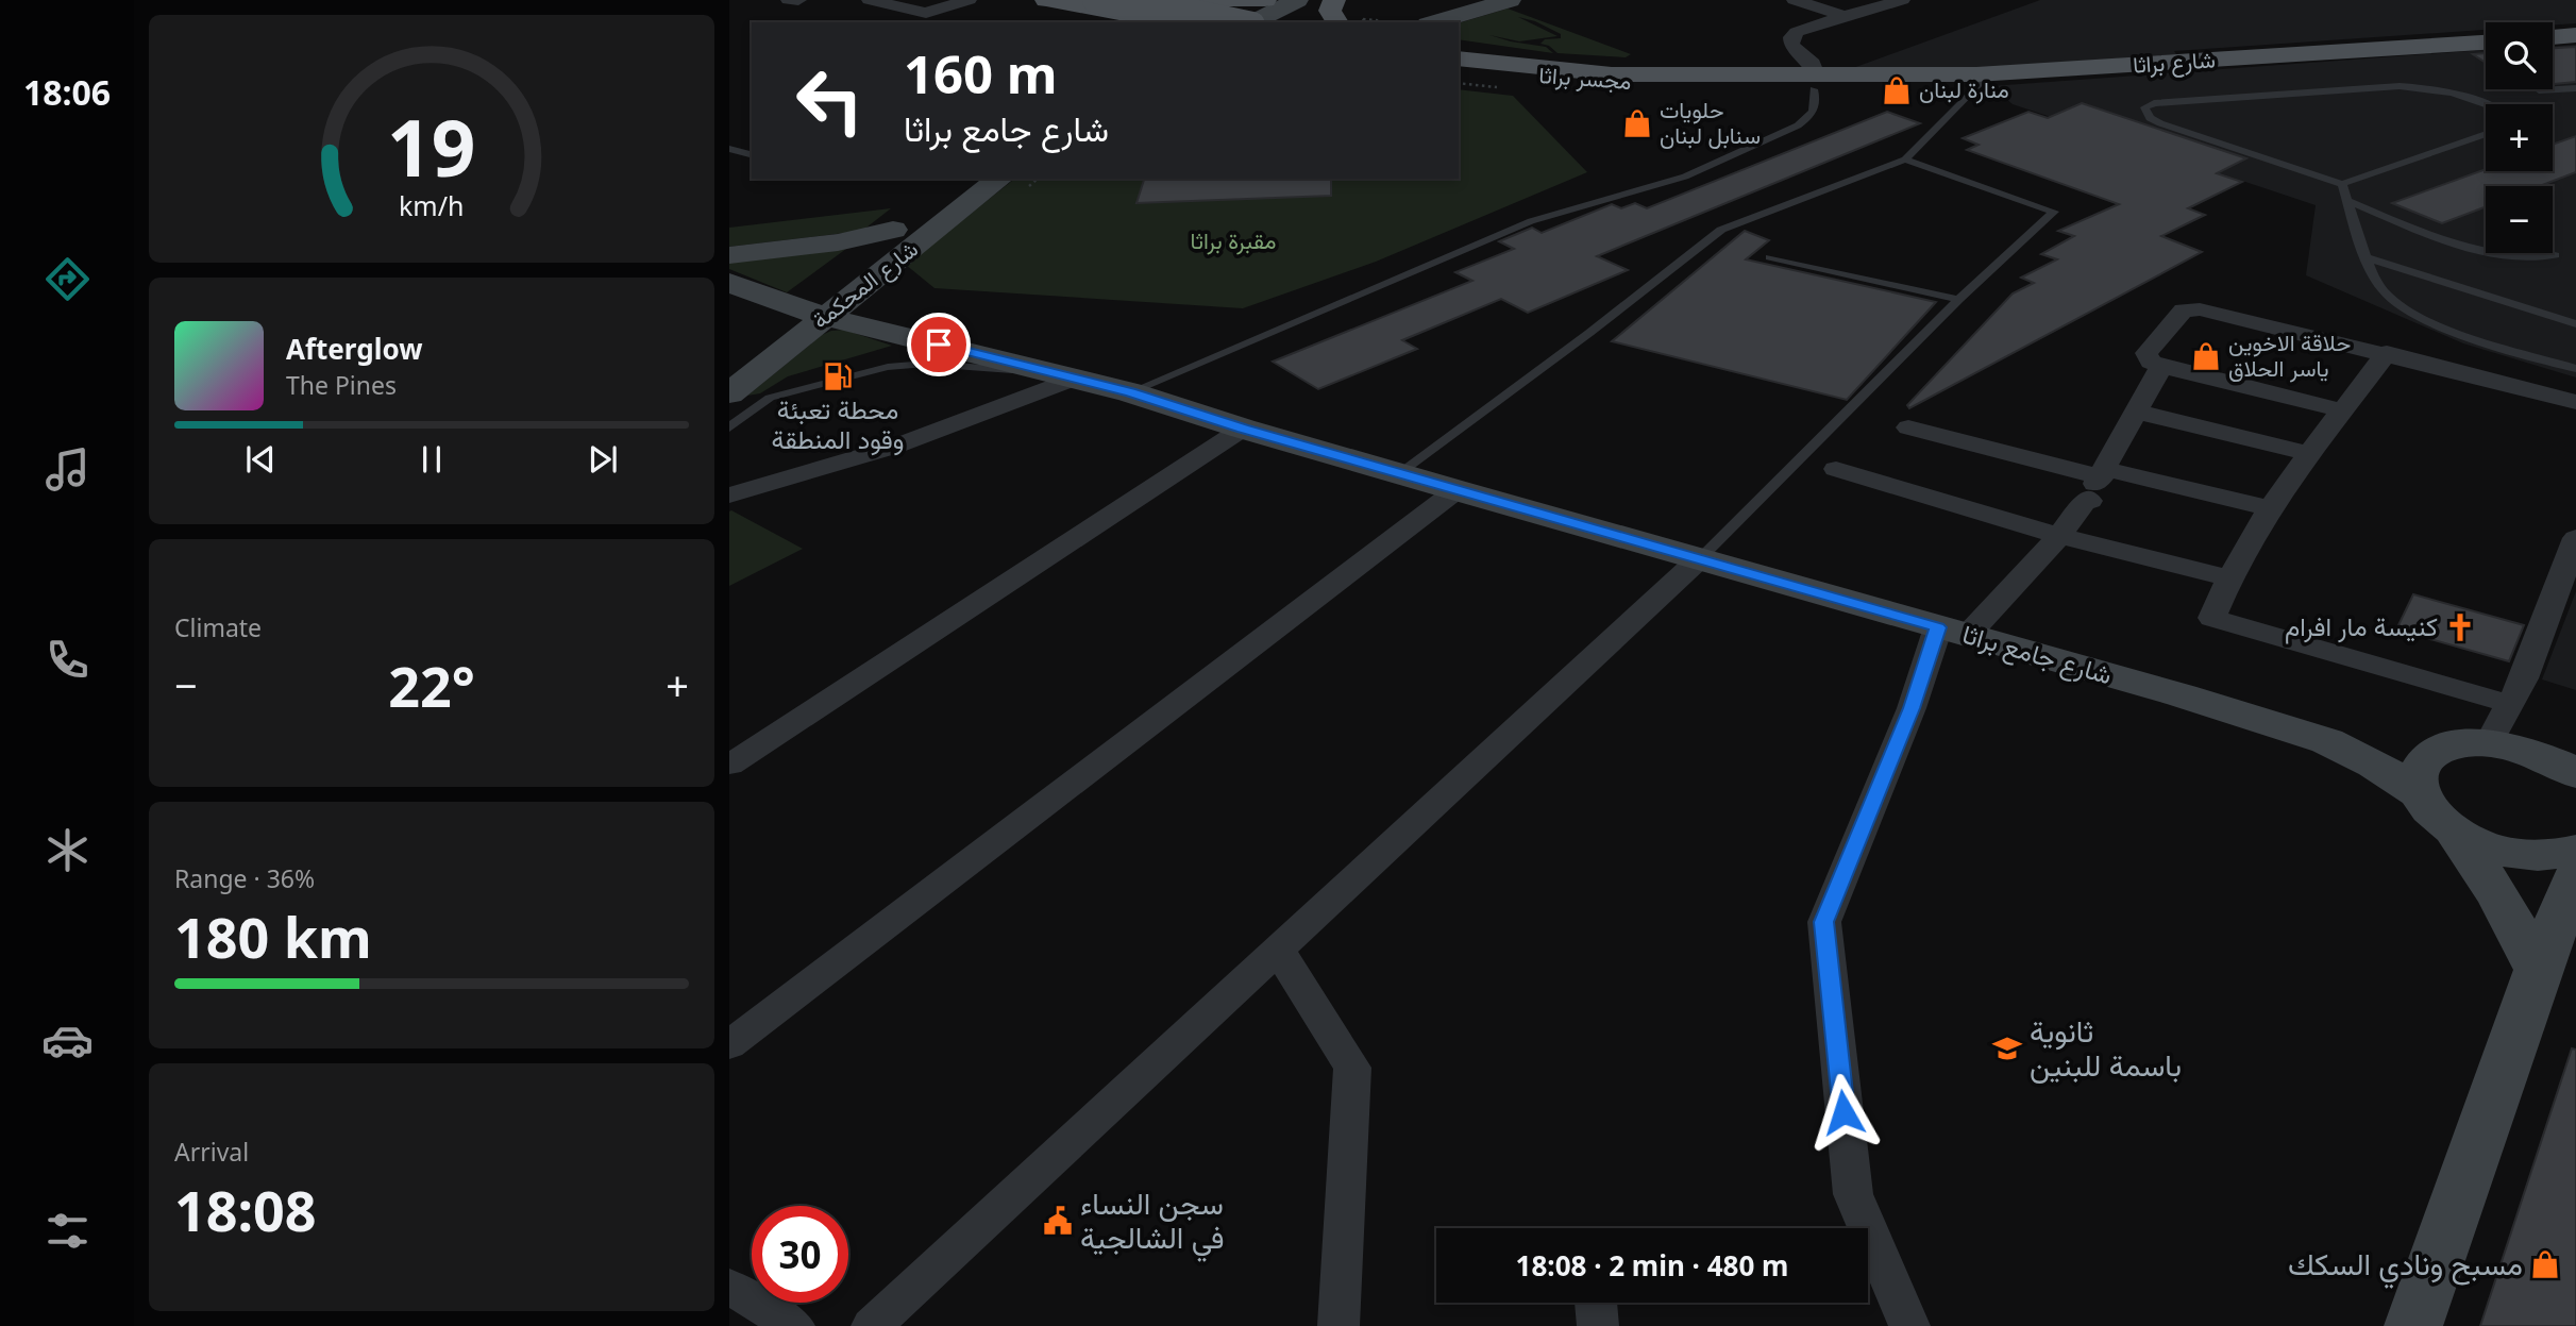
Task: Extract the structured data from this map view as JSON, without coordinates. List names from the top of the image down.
{
  "streets": {
    "main road": ["شارع براثا", "مجسر براثا"],
    "street": ["شارع المحكمة", "شارع جامع براثا"]
  },
  "crossings": [
    ["شارع براثا", "مجسر براثا"],
    ["شارع المحكمة", "شارع جامع براثا"]
  ],
  "parks": ["مقبرة براثا"],
  "places": {
    "shop": [
      "منارة لبنان",
      "حلويات سنابل لبنان",
      "حلاقة الاخوين ياسر الحلاق",
      "مسبح ونادي السكك"
    ],
    "fuel station": ["محطة تعبئة وقود المنطقة"],
    "church": ["كنيسة مار افرام"],
    "school or university": ["ثانوية باسمة للبنين"],
    "public building": ["سجن النساء في الشالجية"]
  },
  "page": {
    "tabs": "18:06",
    "map_buttons": ["+", "−"],
    "turn": ["160 m", "شارع جامع براثا"],
    "song": ["Afterglow", "The Pines"],
    "tile": [
      "Climate",
      ["Range · 36%", "180 km"],
      ["Arrival", "18:08"]
    ],
    "heat": ["−", "22°", "+"],
    "limit": "30",
    "trip": "18:08 · 2 min · 480 m",
    "gauge": ["19", "km/h"]
  }
}
